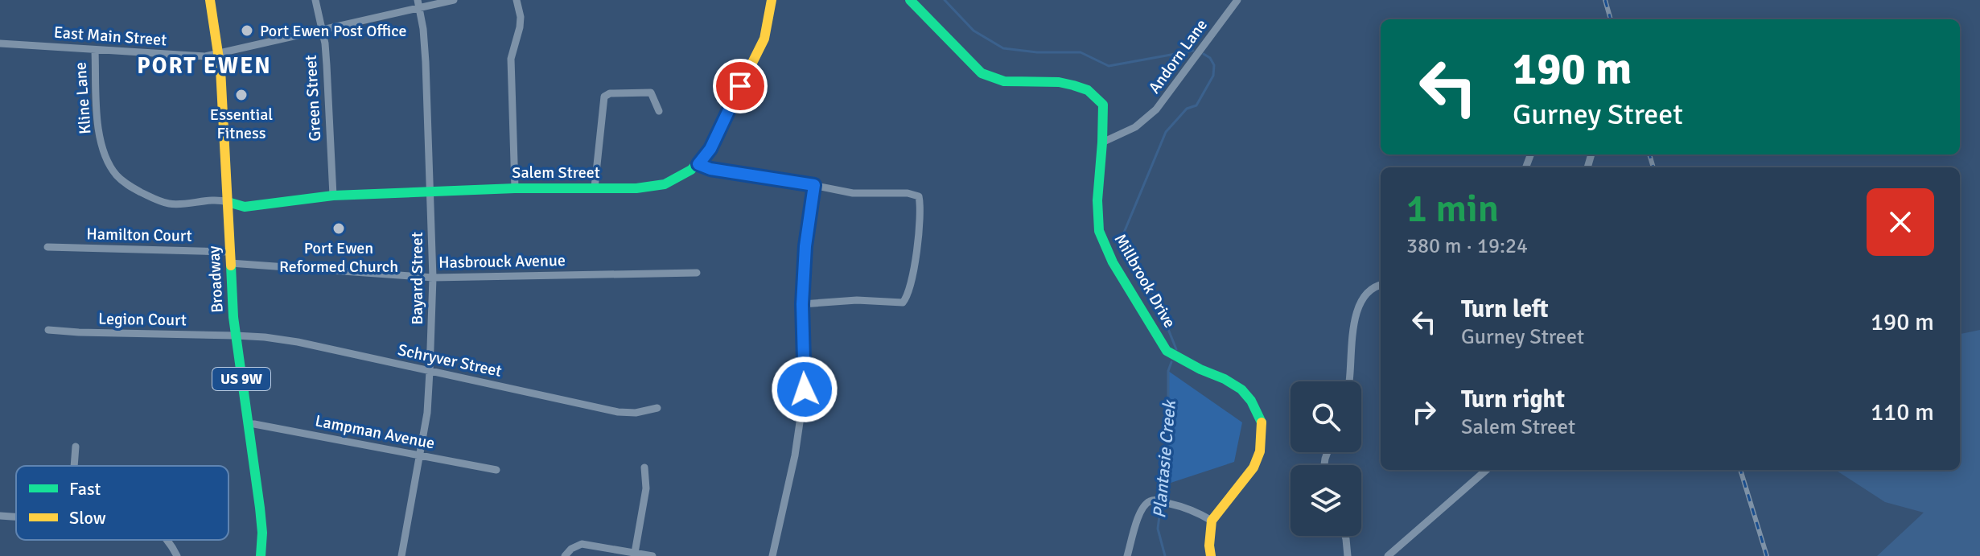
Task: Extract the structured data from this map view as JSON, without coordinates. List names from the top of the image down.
{
  "streets": {
    "main road": [
      "Salem Street",
      "Broadway",
      "Millbrook Drive",
      "US 9W"
    ],
    "street": [
      "East Main Street",
      "Andorn Lane",
      "Kline Lane",
      "Green Street",
      "Hamilton Court",
      "Hasbrouck Avenue",
      "Bayard Street",
      "Legion Court",
      "Schryver Street",
      "Lampman Avenue"
    ]
  },
  "crossings": [
    ["East Main Street", "Kline Lane"],
    ["East Main Street", "Green Street"],
    ["East Main Street", "Bayard Street"],
    ["East Main Street", "Broadway"],
    ["Andorn Lane", "Millbrook Drive"],
    ["Kline Lane", "Salem Street"],
    ["Kline Lane", "Broadway"],
    ["Green Street", "Salem Street"],
    ["Salem Street", "Bayard Street"],
    ["Salem Street", "Broadway"],
    ["Hamilton Court", "Broadway"],
    ["Hasbrouck Avenue", "Bayard Street"],
    ["Hasbrouck Avenue", "Broadway"],
    ["Bayard Street", "Schryver Street"],
    ["Bayard Street", "Lampman Avenue"],
    ["Broadway", "Legion Court"],
    ["Broadway", "Schryver Street"],
    ["Broadway", "Lampman Avenue"],
    ["Legion Court", "Schryver Street"]
  ],
  "districts": ["PORT EWEN"],
  "water": ["Plantasie Creek"],
  "places": ["Port Ewen Post Office", "Essential Fitness", "Port Ewen Reformed Church"],
  "legend": ["Fast", "Slow"],
  "page": {
    "turn": ["190 m", "Gurney Street"],
    "heading": ["1 min", "380 m · 19:24"],
    "list": [
      {
        "name": "Turn left",
        "note": "Gurney Street",
        "value": "190 m"
      },
      {
        "name": "Turn right",
        "note": "Salem Street",
        "value": "110 m"
      }
    ]
  }
}
